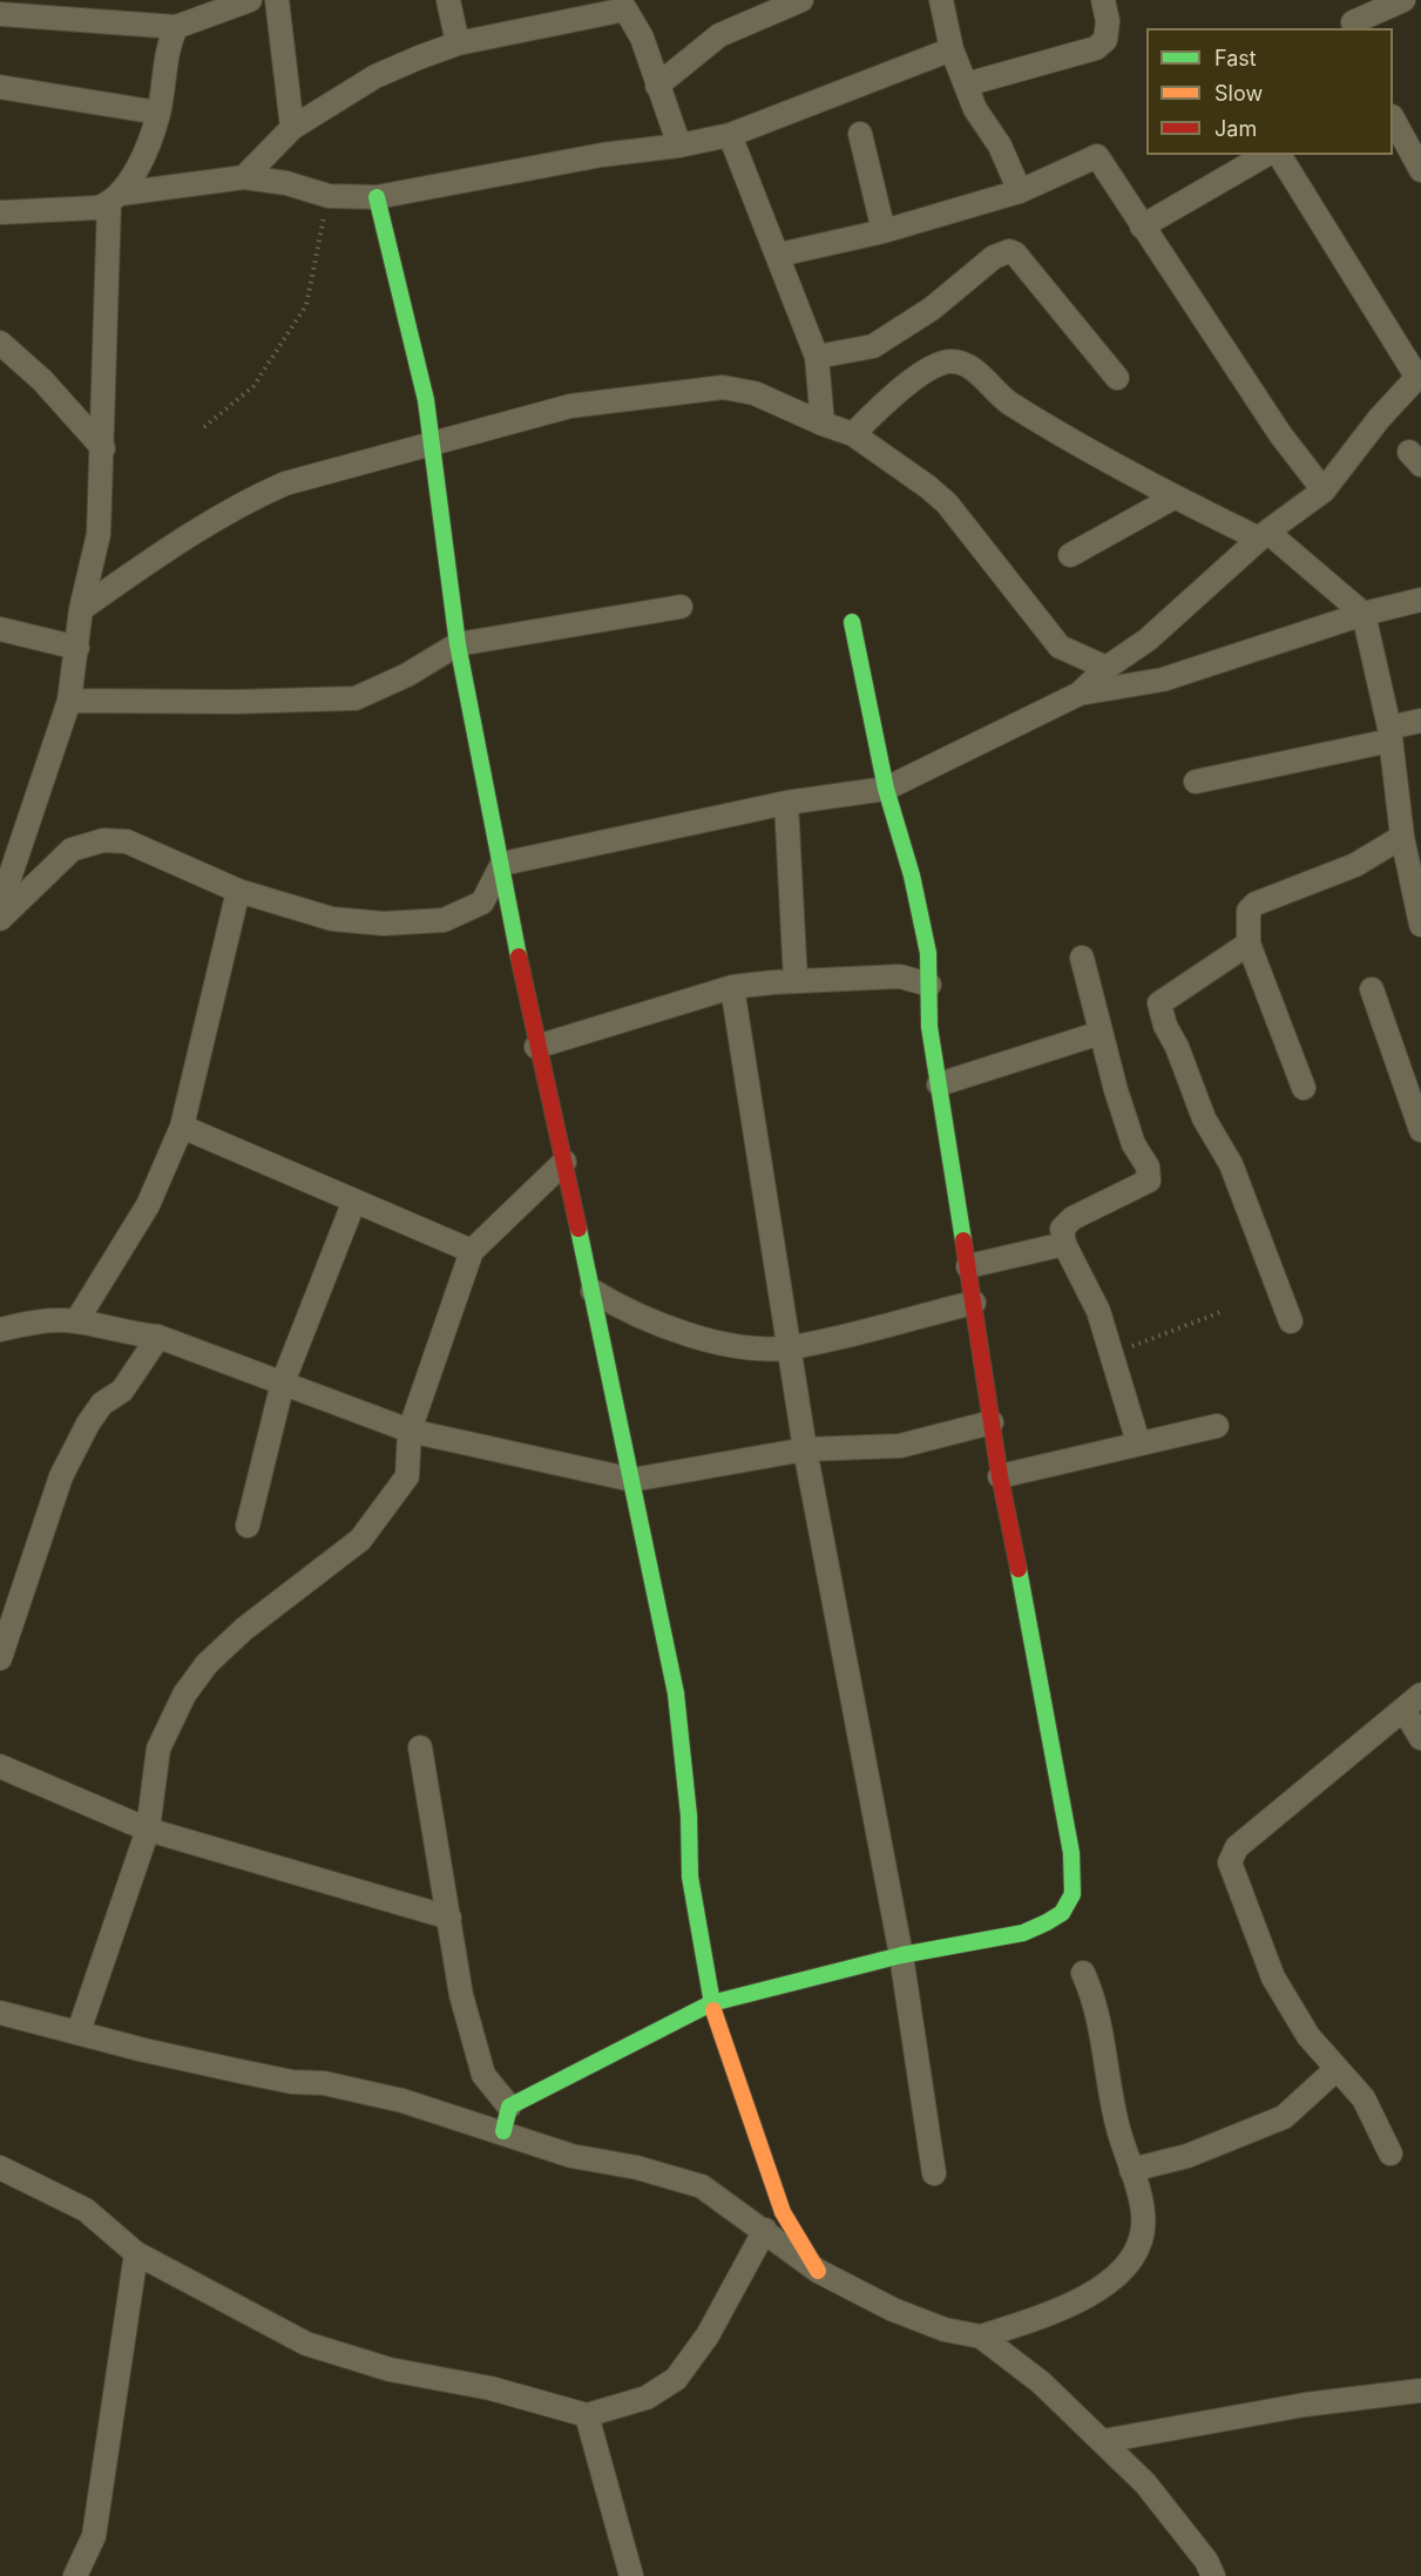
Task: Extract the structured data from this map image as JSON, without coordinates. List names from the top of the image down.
{
  "legend": ["Fast", "Slow", "Jam"]
}
